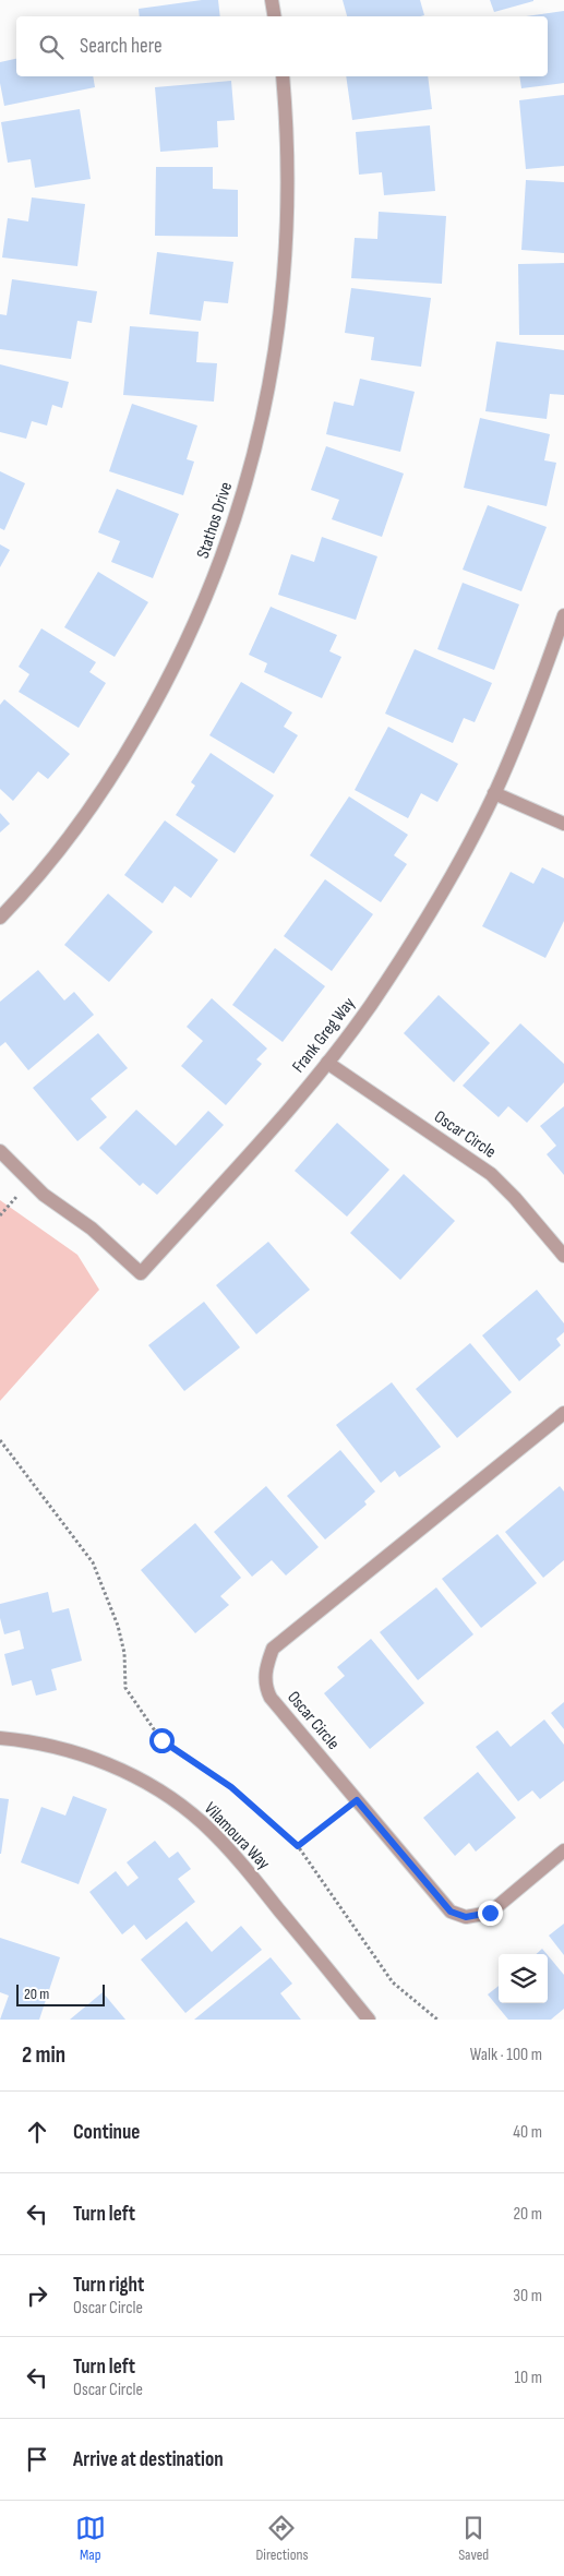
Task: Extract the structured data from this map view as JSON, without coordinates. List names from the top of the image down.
{
  "streets": {
    "street": [
      "Stathos Drive",
      "Frank Greg Way",
      "Oscar Circle",
      "Vilamoura Way"
    ]
  },
  "crossings": [
    ["Frank Greg Way", "Oscar Circle"]
  ],
  "scale_bar": "20 m",
  "page": {
    "search": "Search here",
    "scale": "20 m",
    "heading": ["2 min", "Walk · 100 m"],
    "list": [
      ["Continue", "40 m"],
      ["Turn left", "20 m"],
      ["Turn right", "Oscar Circle", "30 m"],
      ["Turn left", "Oscar Circle", "10 m"],
      "Arrive at destination"
    ],
    "nav": ["Map", "Directions", "Saved"]
  }
}
